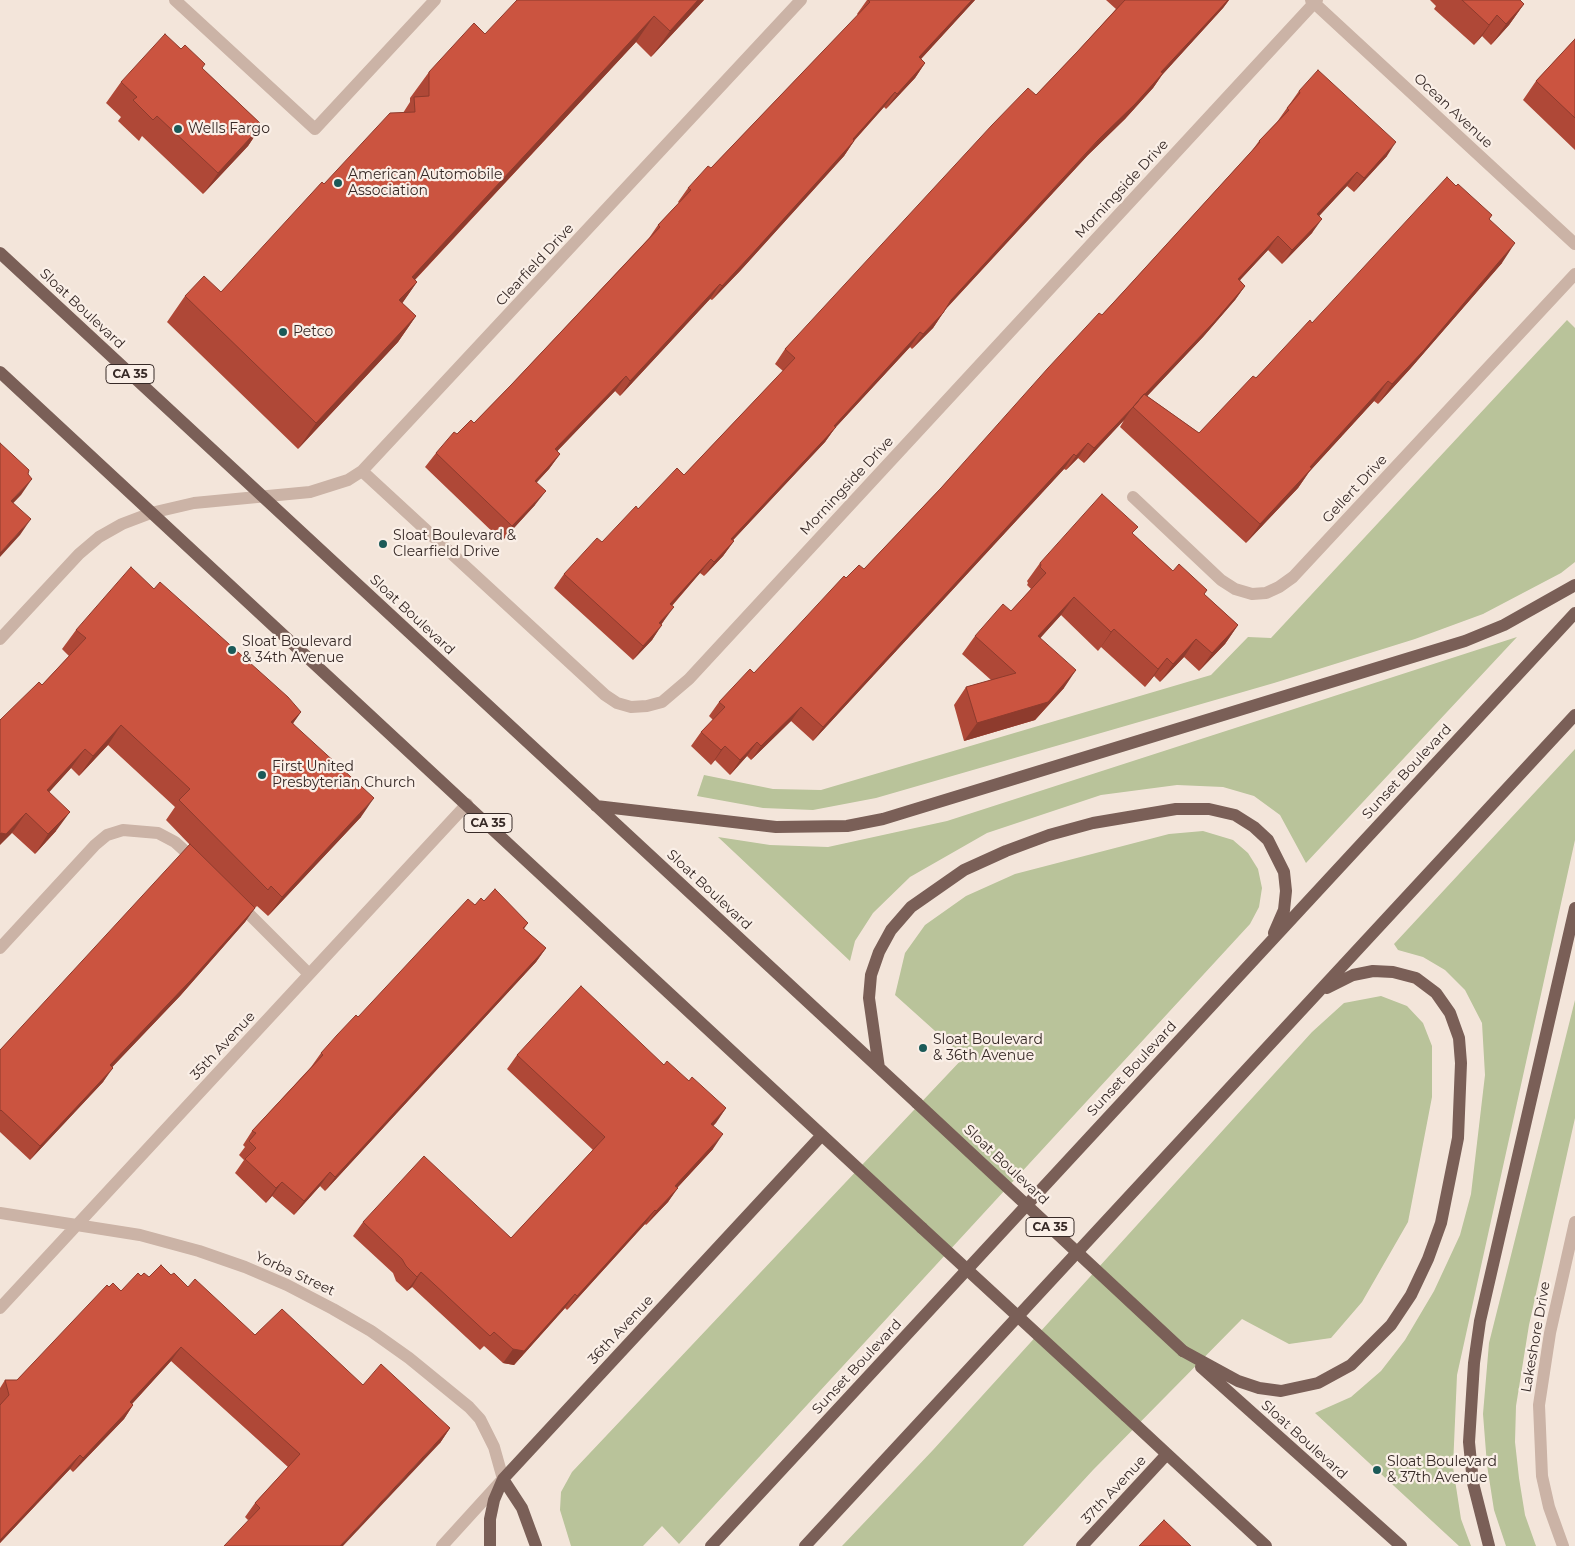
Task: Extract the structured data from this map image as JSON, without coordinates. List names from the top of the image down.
{
  "streets": {
    "main road": [
      "Sloat Boulevard",
      "CA 35",
      "Sunset Boulevard",
      "36th Avenue",
      "37th Avenue"
    ],
    "street": [
      "Ocean Avenue",
      "Morningside Drive",
      "Clearfield Drive",
      "Gellert Drive",
      "35th Avenue",
      "Yorba Street",
      "Lakeshore Drive"
    ]
  },
  "crossings": [
    ["Ocean Avenue", "Morningside Drive"],
    ["Morningside Drive", "Clearfield Drive"],
    ["Clearfield Drive", "Sloat Boulevard"],
    ["Clearfield Drive", "CA 35"],
    ["CA 35", "35th Avenue"],
    ["CA 35", "36th Avenue"],
    ["CA 35", "37th Avenue"],
    ["35th Avenue", "Yorba Street"],
    ["Yorba Street", "36th Avenue"]
  ],
  "places": [
    "Wells Fargo",
    "American Automobile Association",
    "Petco",
    "Sloat Boulevard & Clearfield Drive",
    "Sloat Boulevard & 34th Avenue",
    "First United Presbyterian Church",
    "Sloat Boulevard & 36th Avenue",
    "Sloat Boulevard & 37th Avenue"
  ]
}
